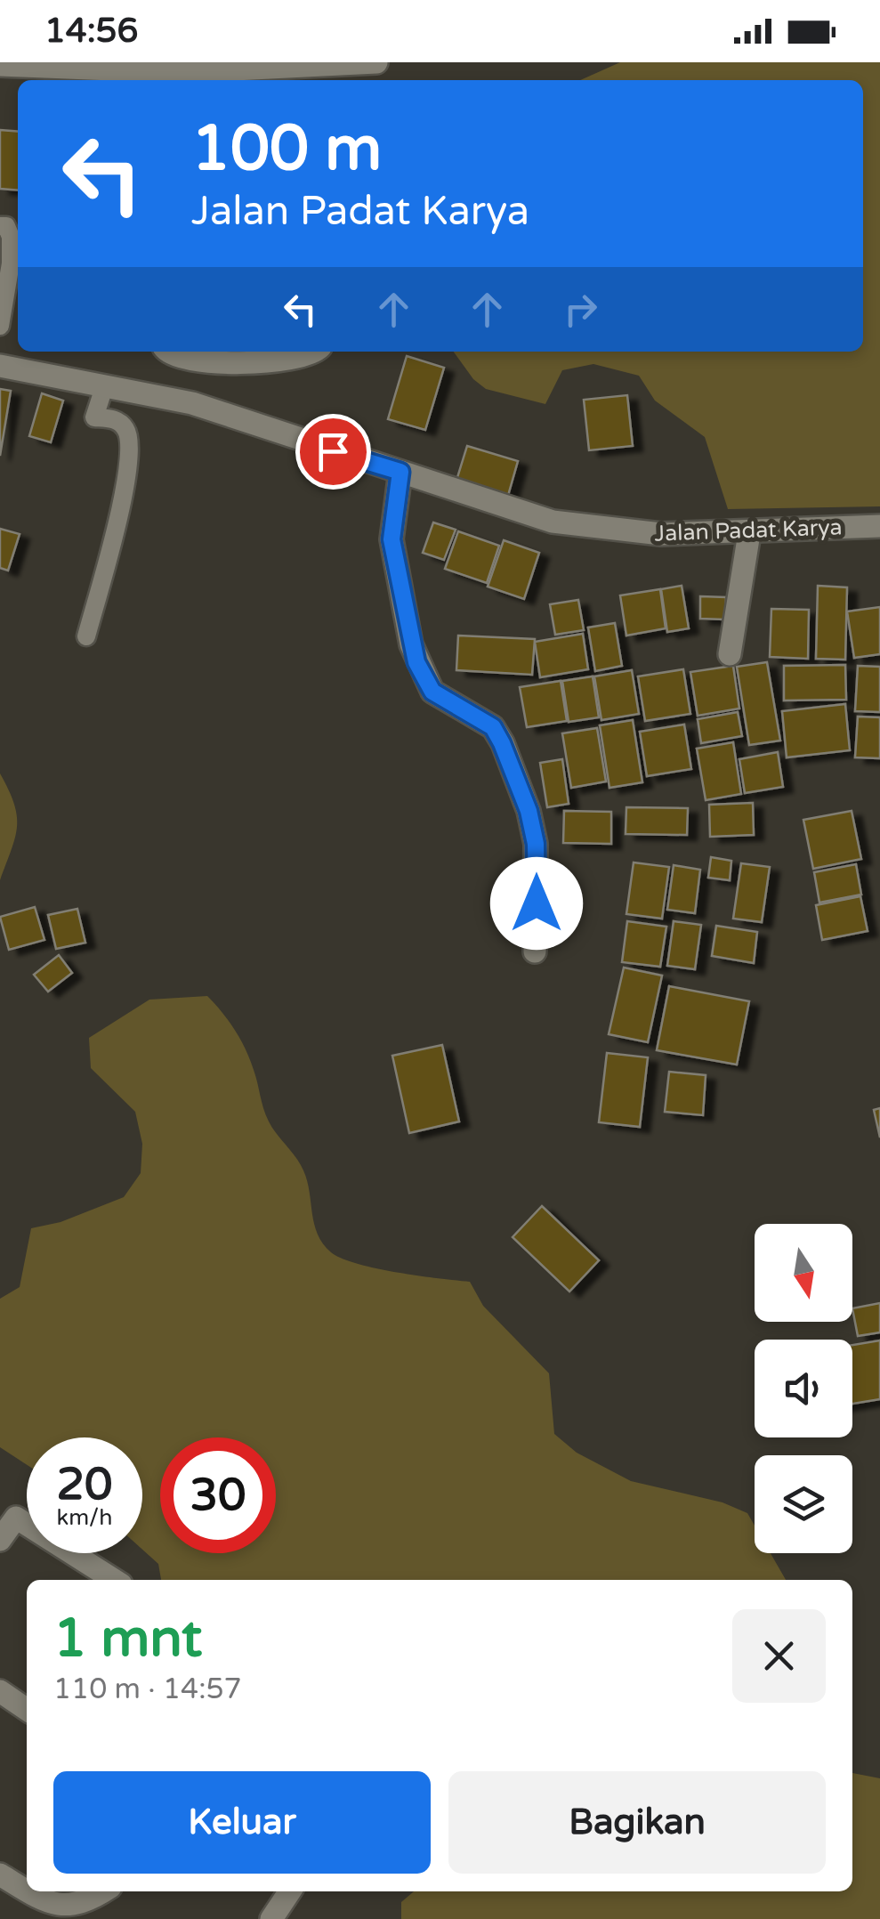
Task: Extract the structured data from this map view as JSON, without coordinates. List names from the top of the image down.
{
  "streets": {
    "street": ["Jalan Padat Karya"]
  },
  "north": "bottom",
  "page": {
    "status": "14:56",
    "turn": ["100 m", "Jalan Padat Karya"],
    "speed": "20 km/h",
    "limit": "30",
    "heading": ["1 mnt", "110 m · 14:57"],
    "buttons": ["Keluar", "Bagikan"]
  }
}
